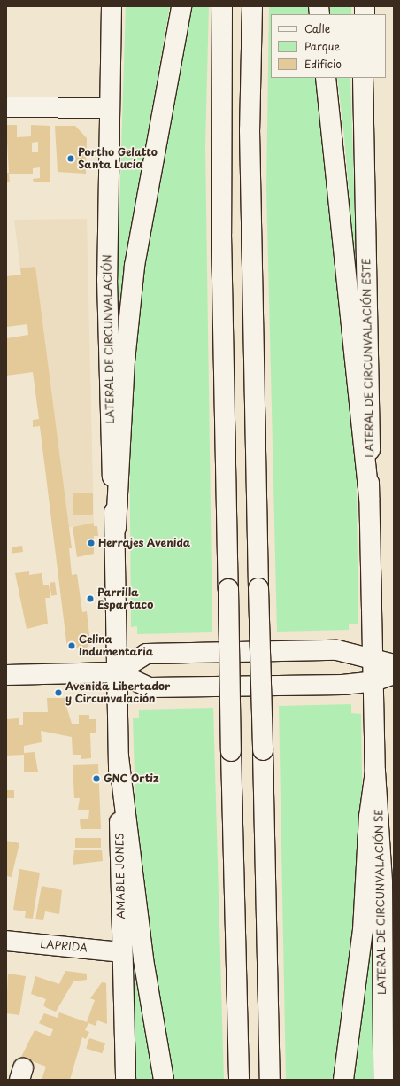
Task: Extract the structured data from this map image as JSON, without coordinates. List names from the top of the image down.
{
  "streets": {
    "main road": [
      "LATERAL DE CIRCUNVALACIÓN",
      "LATERAL DE CIRCUNVALACIÓN ESTE",
      "AMABLE JONES",
      "LATERAL DE CIRCUNVALACIÓN SE",
      "LAPRIDA"
    ]
  },
  "crossings": [
    ["LATERAL DE CIRCUNVALACIÓN", "AMABLE JONES"],
    ["LATERAL DE CIRCUNVALACIÓN ESTE", "LATERAL DE CIRCUNVALACIÓN SE"],
    ["AMABLE JONES", "LAPRIDA"]
  ],
  "places": [
    "Portho Gelatto Santa Lucía",
    "Herrajes Avenida",
    "Parrilla Espartaco",
    "Celina Indumentaria",
    "Avenida Libertador y Circunvalación",
    "GNC Ortiz"
  ],
  "legend": ["Calle", "Parque", "Edificio"]
}
